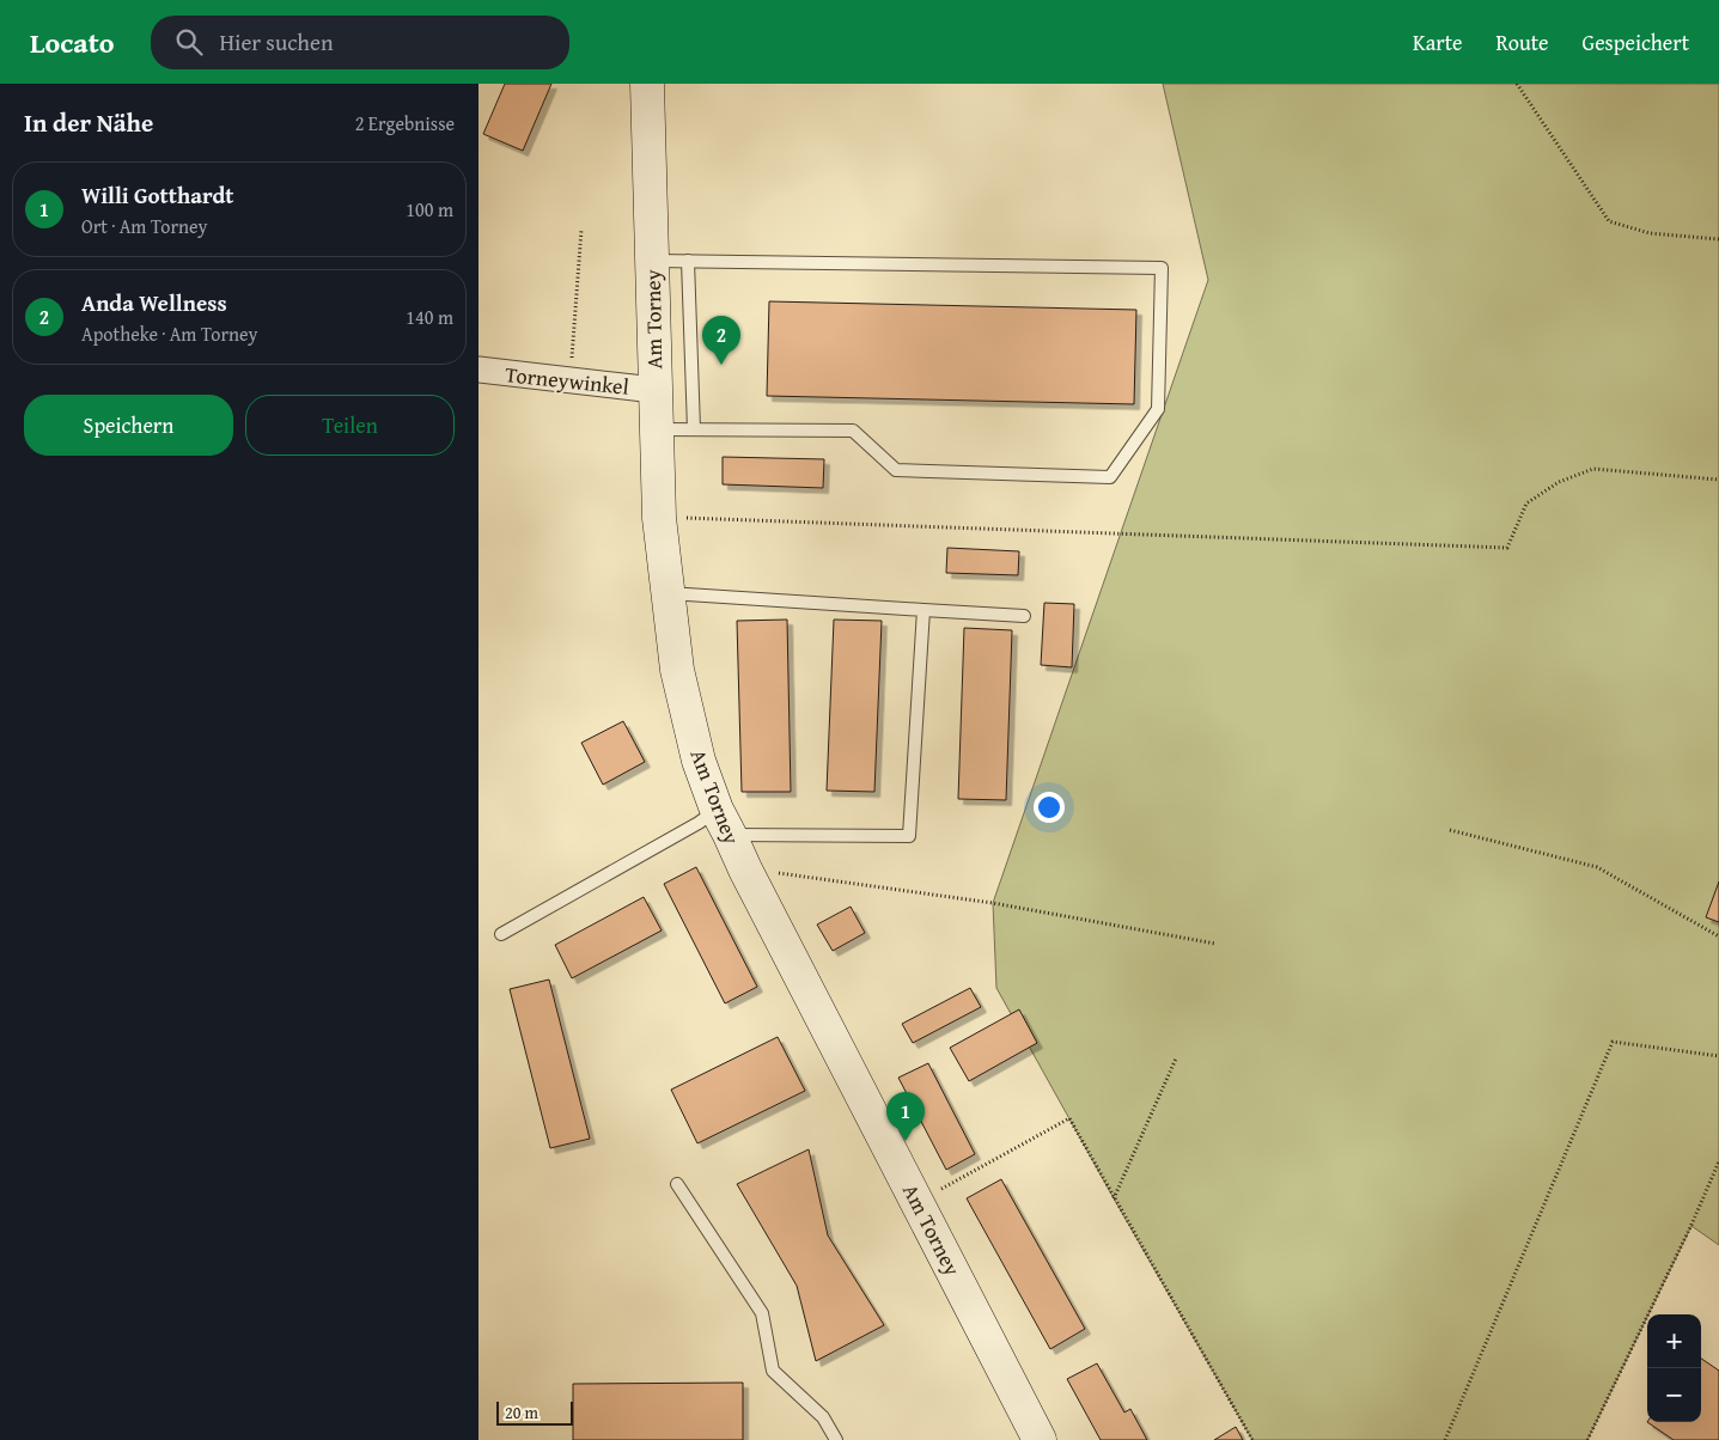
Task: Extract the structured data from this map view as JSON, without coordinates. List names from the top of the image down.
{
  "streets": {
    "street": ["Am Torney", "Torneywinkel"]
  },
  "crossings": [
    ["Am Torney", "Torneywinkel"]
  ],
  "scale_bar": "20 m",
  "page": {
    "header": "Locato",
    "search": "Hier suchen",
    "nav": ["Karte", "Route", "Gespeichert"],
    "heading": ["In der Nähe", "2 Ergebnisse"],
    "list": [
      {
        "mark": "1",
        "name": "Willi Gotthardt",
        "note": "Ort · Am Torney",
        "value": "100 m"
      },
      {
        "mark": "2",
        "name": "Anda Wellness",
        "note": "Apotheke · Am Torney",
        "value": "140 m"
      }
    ],
    "pins": ["2", "1"],
    "buttons": ["Speichern", "Teilen"],
    "map_buttons": ["+", "−"],
    "scale": "20 m"
  }
}
